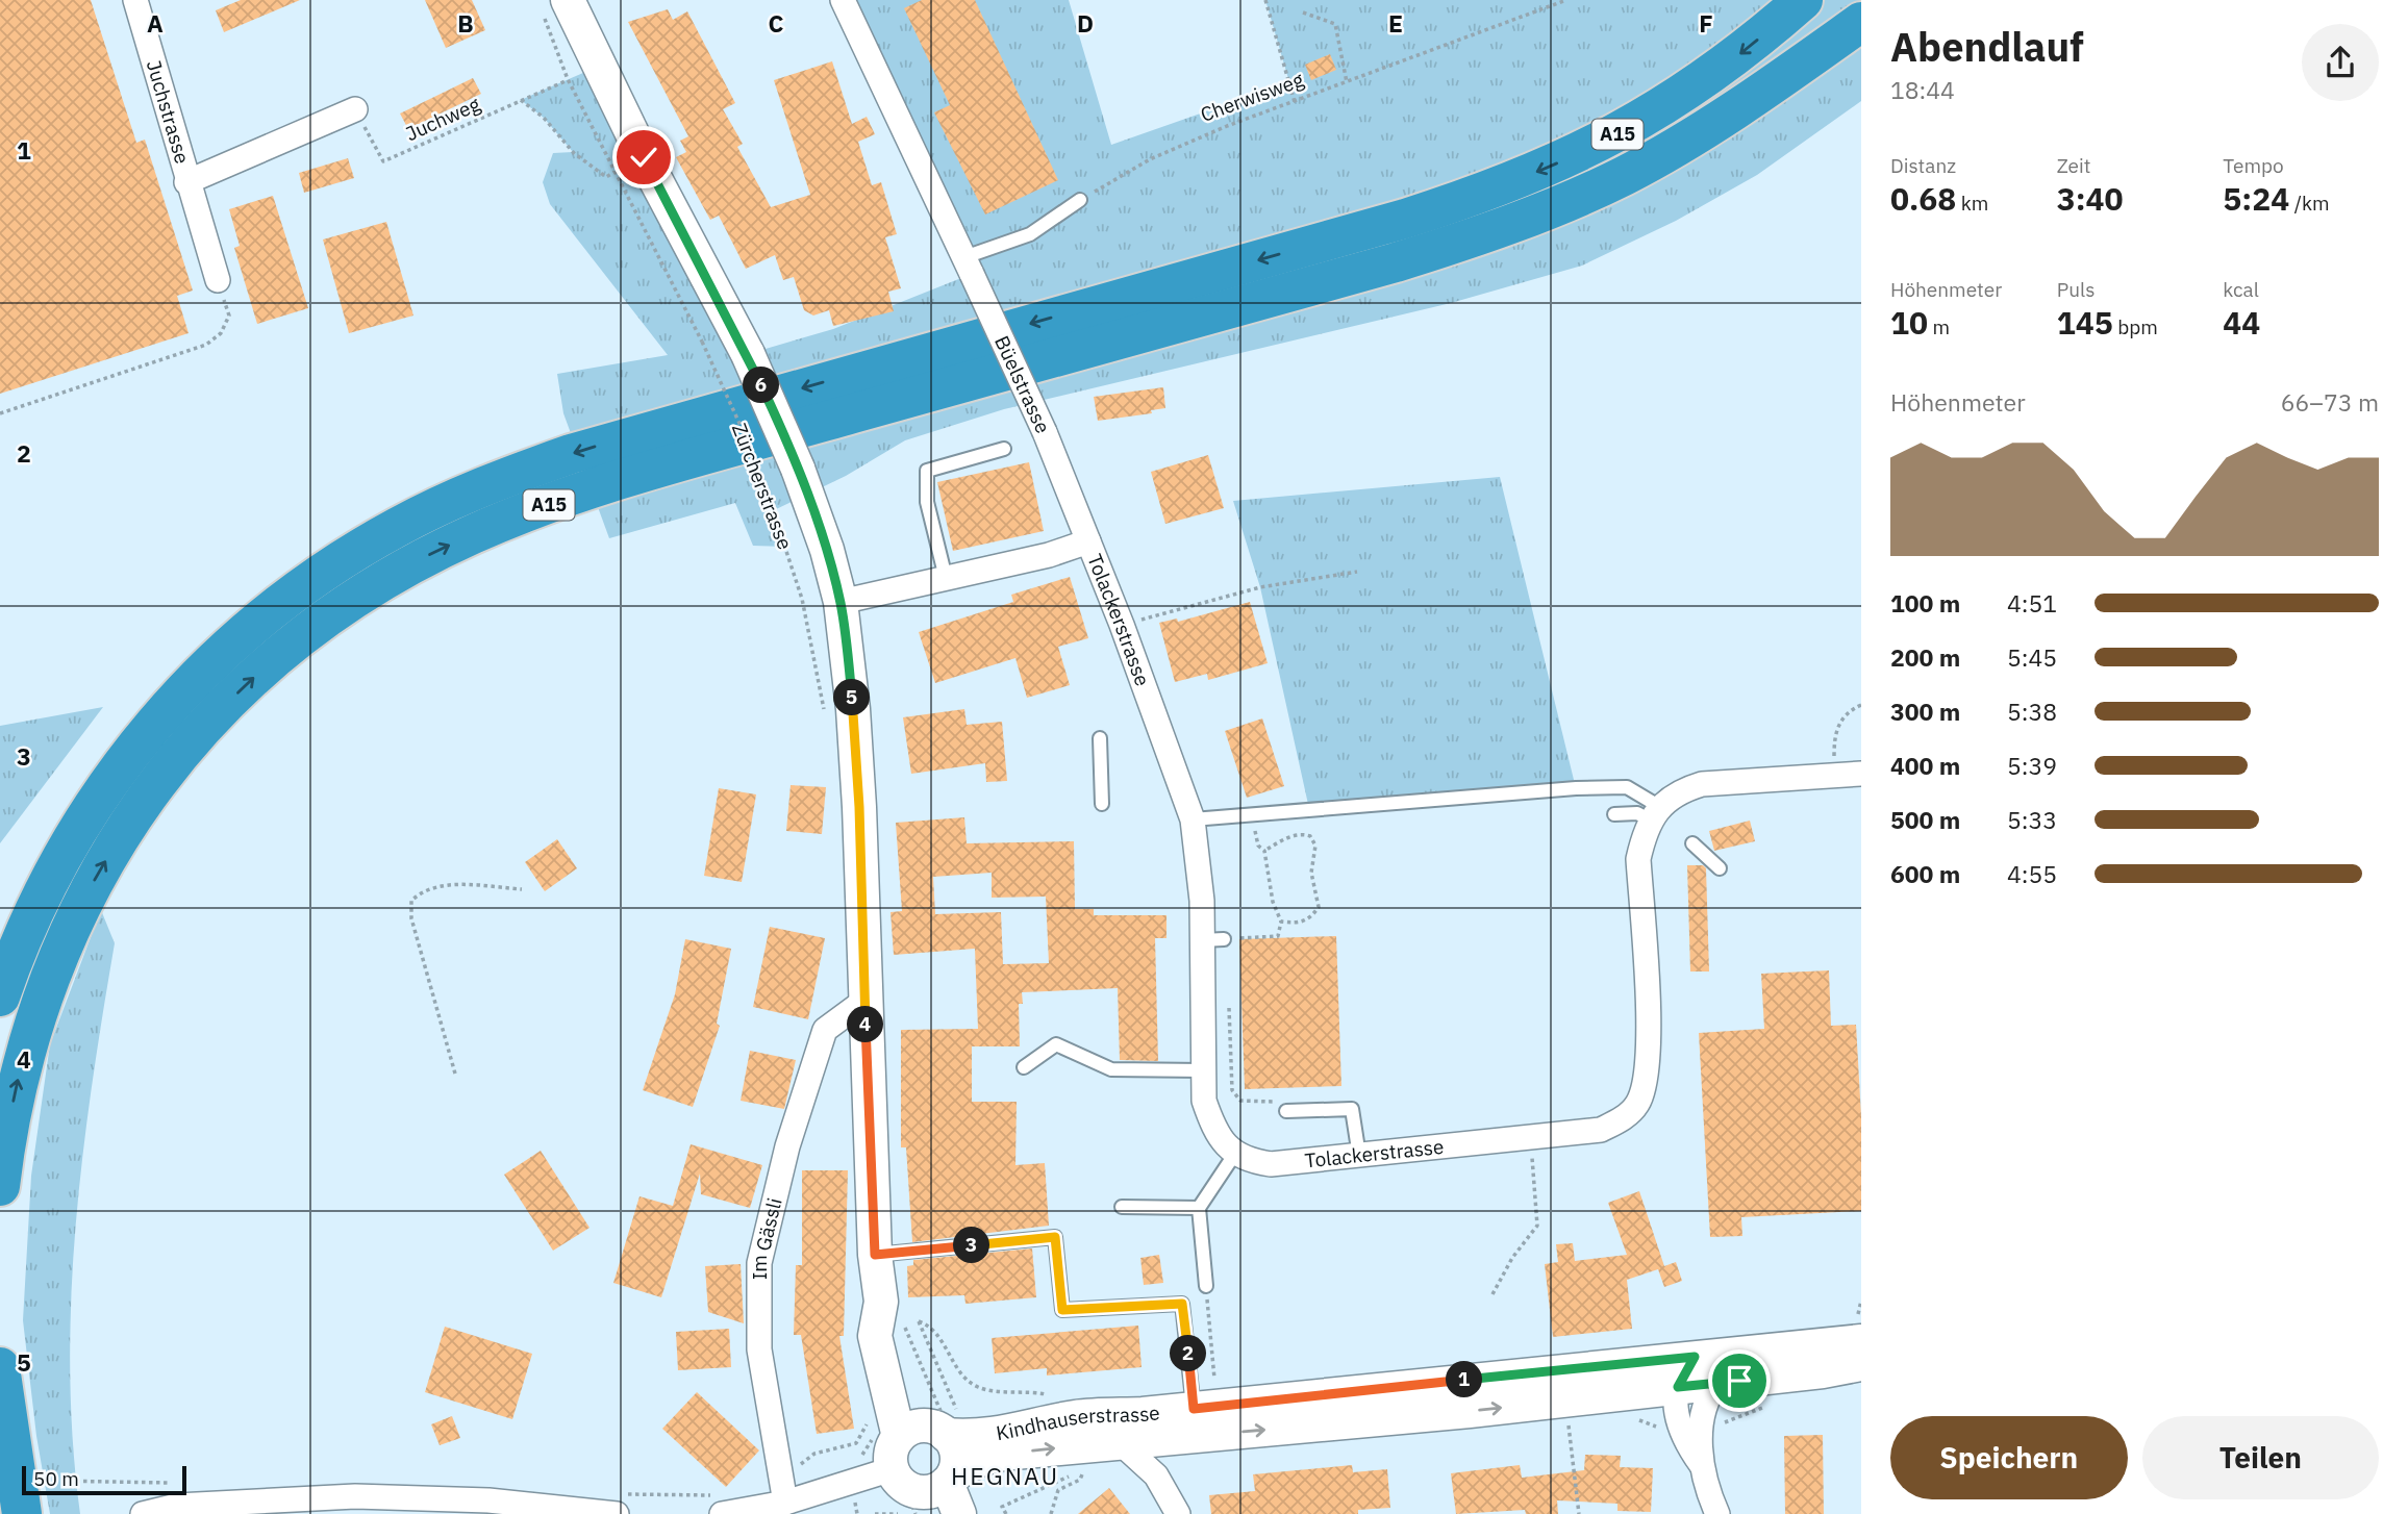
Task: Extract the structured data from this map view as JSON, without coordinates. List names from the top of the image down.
{
  "streets": {
    "highway": ["A15"],
    "main road": ["Zürcherstrasse", "Kindhauserstrasse"],
    "street": [
      "Juchstrasse",
      "Büelstrasse",
      "Tolackerstrasse",
      "Im Gässli"
    ],
    "path": ["Cherwisweg", "Juchweg"]
  },
  "crossings": [
    ["Juchstrasse", "Juchweg"],
    ["Juchweg", "Zürcherstrasse"],
    ["Büelstrasse", "Tolackerstrasse"],
    ["Zürcherstrasse", "Im Gässli"],
    ["Zürcherstrasse", "Kindhauserstrasse"]
  ],
  "districts": ["HEGNAU"],
  "scale_bar": "50 m",
  "page": {
    "heading": ["Abendlauf", "18:44"],
    "stats": [
      ["Distanz", "0.68 km"],
      ["Zeit", "3:40"],
      ["Tempo", "5:24 /km"],
      ["Höhenmeter", "10 m"],
      ["Puls", "145 bpm"],
      ["kcal", "44"]
    ],
    "pins": [
      "6",
      "5",
      "4",
      "3",
      "2",
      "1"
    ],
    "chart": ["Höhenmeter", "66–73 m"],
    "list": [
      {
        "name": "100 m",
        "note": "4:51"
      },
      {
        "name": "200 m",
        "note": "5:45"
      },
      {
        "name": "300 m",
        "note": "5:38"
      },
      {
        "name": "400 m",
        "note": "5:39"
      },
      {
        "name": "500 m",
        "note": "5:33"
      },
      {
        "name": "600 m",
        "note": "4:55"
      }
    ],
    "buttons": ["Speichern", "Teilen"],
    "scale": "50 m"
  },
  "grid": {
    "columns": [
      "A",
      "B",
      "C",
      "D",
      "E",
      "F"
    ],
    "rows": [
      "1",
      "2",
      "3",
      "4",
      "5"
    ]
  }
}
